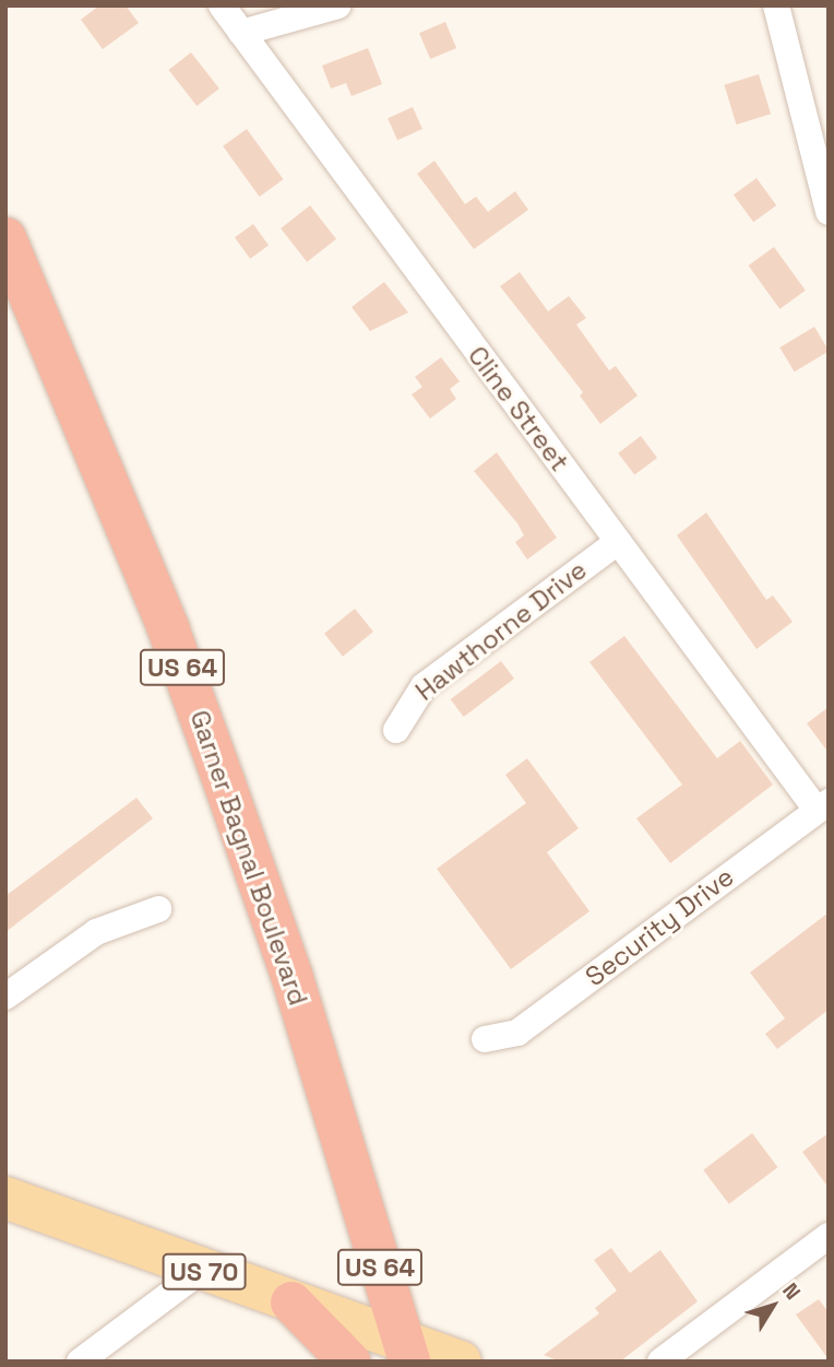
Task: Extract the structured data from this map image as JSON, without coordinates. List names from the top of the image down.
{
  "streets": {
    "highway": ["US 64", "Garner Bagnal Boulevard"],
    "main road": ["US 70"],
    "street": ["Cline Street", "Hawthorne Drive", "Security Drive"]
  },
  "crossings": [
    ["Cline Street", "Hawthorne Drive"],
    ["Cline Street", "Security Drive"],
    ["Garner Bagnal Boulevard", "US 70"]
  ],
  "north": "top right"
}
